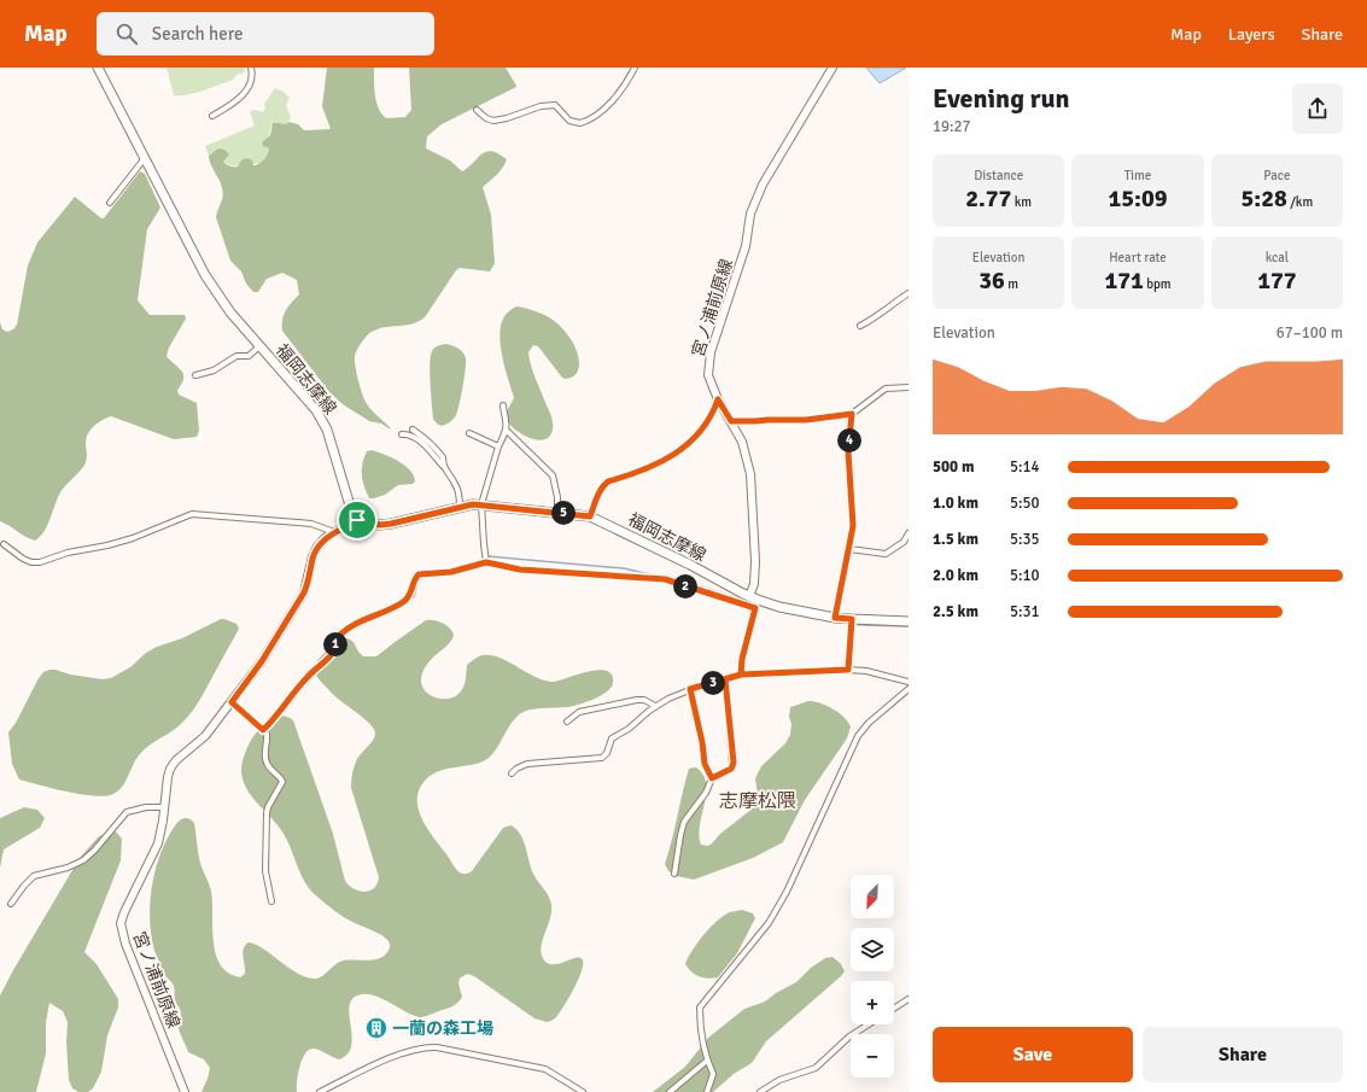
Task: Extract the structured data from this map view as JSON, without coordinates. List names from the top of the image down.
{
  "streets": {
    "main road": ["宮ノ浦前原線", "福岡志摩線"]
  },
  "crossings": [
    ["宮ノ浦前原線", "福岡志摩線"]
  ],
  "districts": ["志摩松隈"],
  "places": {
    "building": ["一蘭の森工場"]
  },
  "north": "bottom left",
  "page": {
    "header": "Map",
    "search": "Search here",
    "nav": ["Map", "Layers", "Share"],
    "heading": ["Evening run", "19:27"],
    "stats": [
      ["Distance", "2.77 km"],
      ["Time", "15:09"],
      ["Pace", "5:28 /km"],
      ["Elevation", "36 m"],
      ["Heart rate", "171 bpm"],
      ["kcal", "177"]
    ],
    "chart": ["Elevation", "67–100 m"],
    "pins": [
      "4",
      "5",
      "2",
      "1",
      "3"
    ],
    "list": [
      {
        "name": "500 m",
        "note": "5:14"
      },
      {
        "name": "1.0 km",
        "note": "5:50"
      },
      {
        "name": "1.5 km",
        "note": "5:35"
      },
      {
        "name": "2.0 km",
        "note": "5:10"
      },
      {
        "name": "2.5 km",
        "note": "5:31"
      }
    ],
    "map_buttons": ["+", "−"],
    "buttons": ["Save", "Share"]
  }
}
